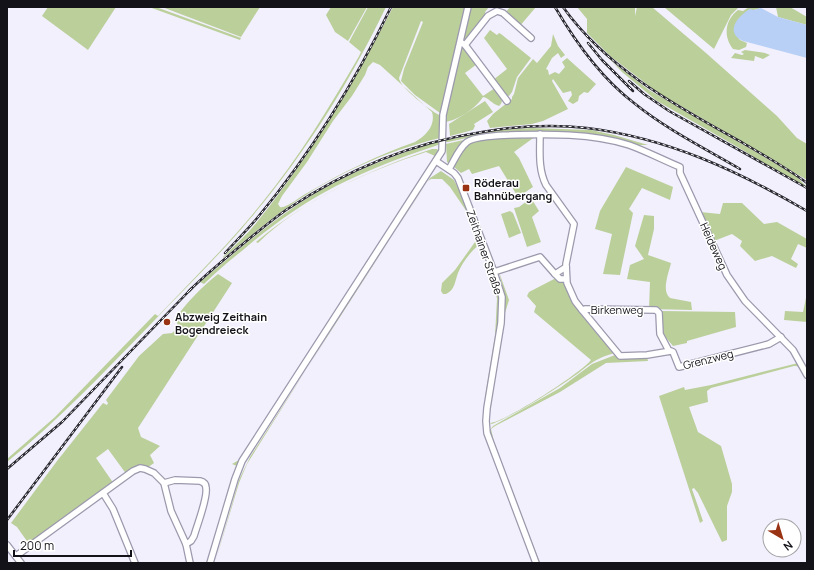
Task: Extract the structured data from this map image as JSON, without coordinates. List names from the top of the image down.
{
  "streets": {
    "street": [
      "Heideweg",
      "Zeithainer Straße",
      "Birkenweg",
      "Grenzweg"
    ]
  },
  "crossings": [
    ["Heideweg", "Grenzweg"],
    ["Birkenweg", "Grenzweg"]
  ],
  "places": {
    "transit": ["Röderau Bahnübergang"],
    "other": ["Abzweig Zeithain Bogendreieck"]
  },
  "scale_bar": "200 m",
  "north": "bottom right"
}
